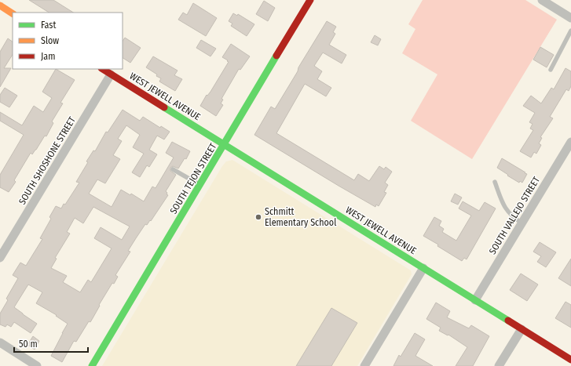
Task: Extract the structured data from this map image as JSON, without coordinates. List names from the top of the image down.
{
  "streets": {
    "street": [
      "WEST JEWELL AVENUE",
      "SOUTH SHOSHONE STREET",
      "SOUTH TEJON STREET",
      "SOUTH VALLEJO STREET"
    ]
  },
  "crossings": [
    ["WEST JEWELL AVENUE", "SOUTH SHOSHONE STREET"],
    ["WEST JEWELL AVENUE", "SOUTH TEJON STREET"],
    ["WEST JEWELL AVENUE", "SOUTH VALLEJO STREET"]
  ],
  "places": ["Schmitt Elementary School"],
  "legend": ["Fast", "Slow", "Jam"],
  "scale_bar": "50 m"
}
